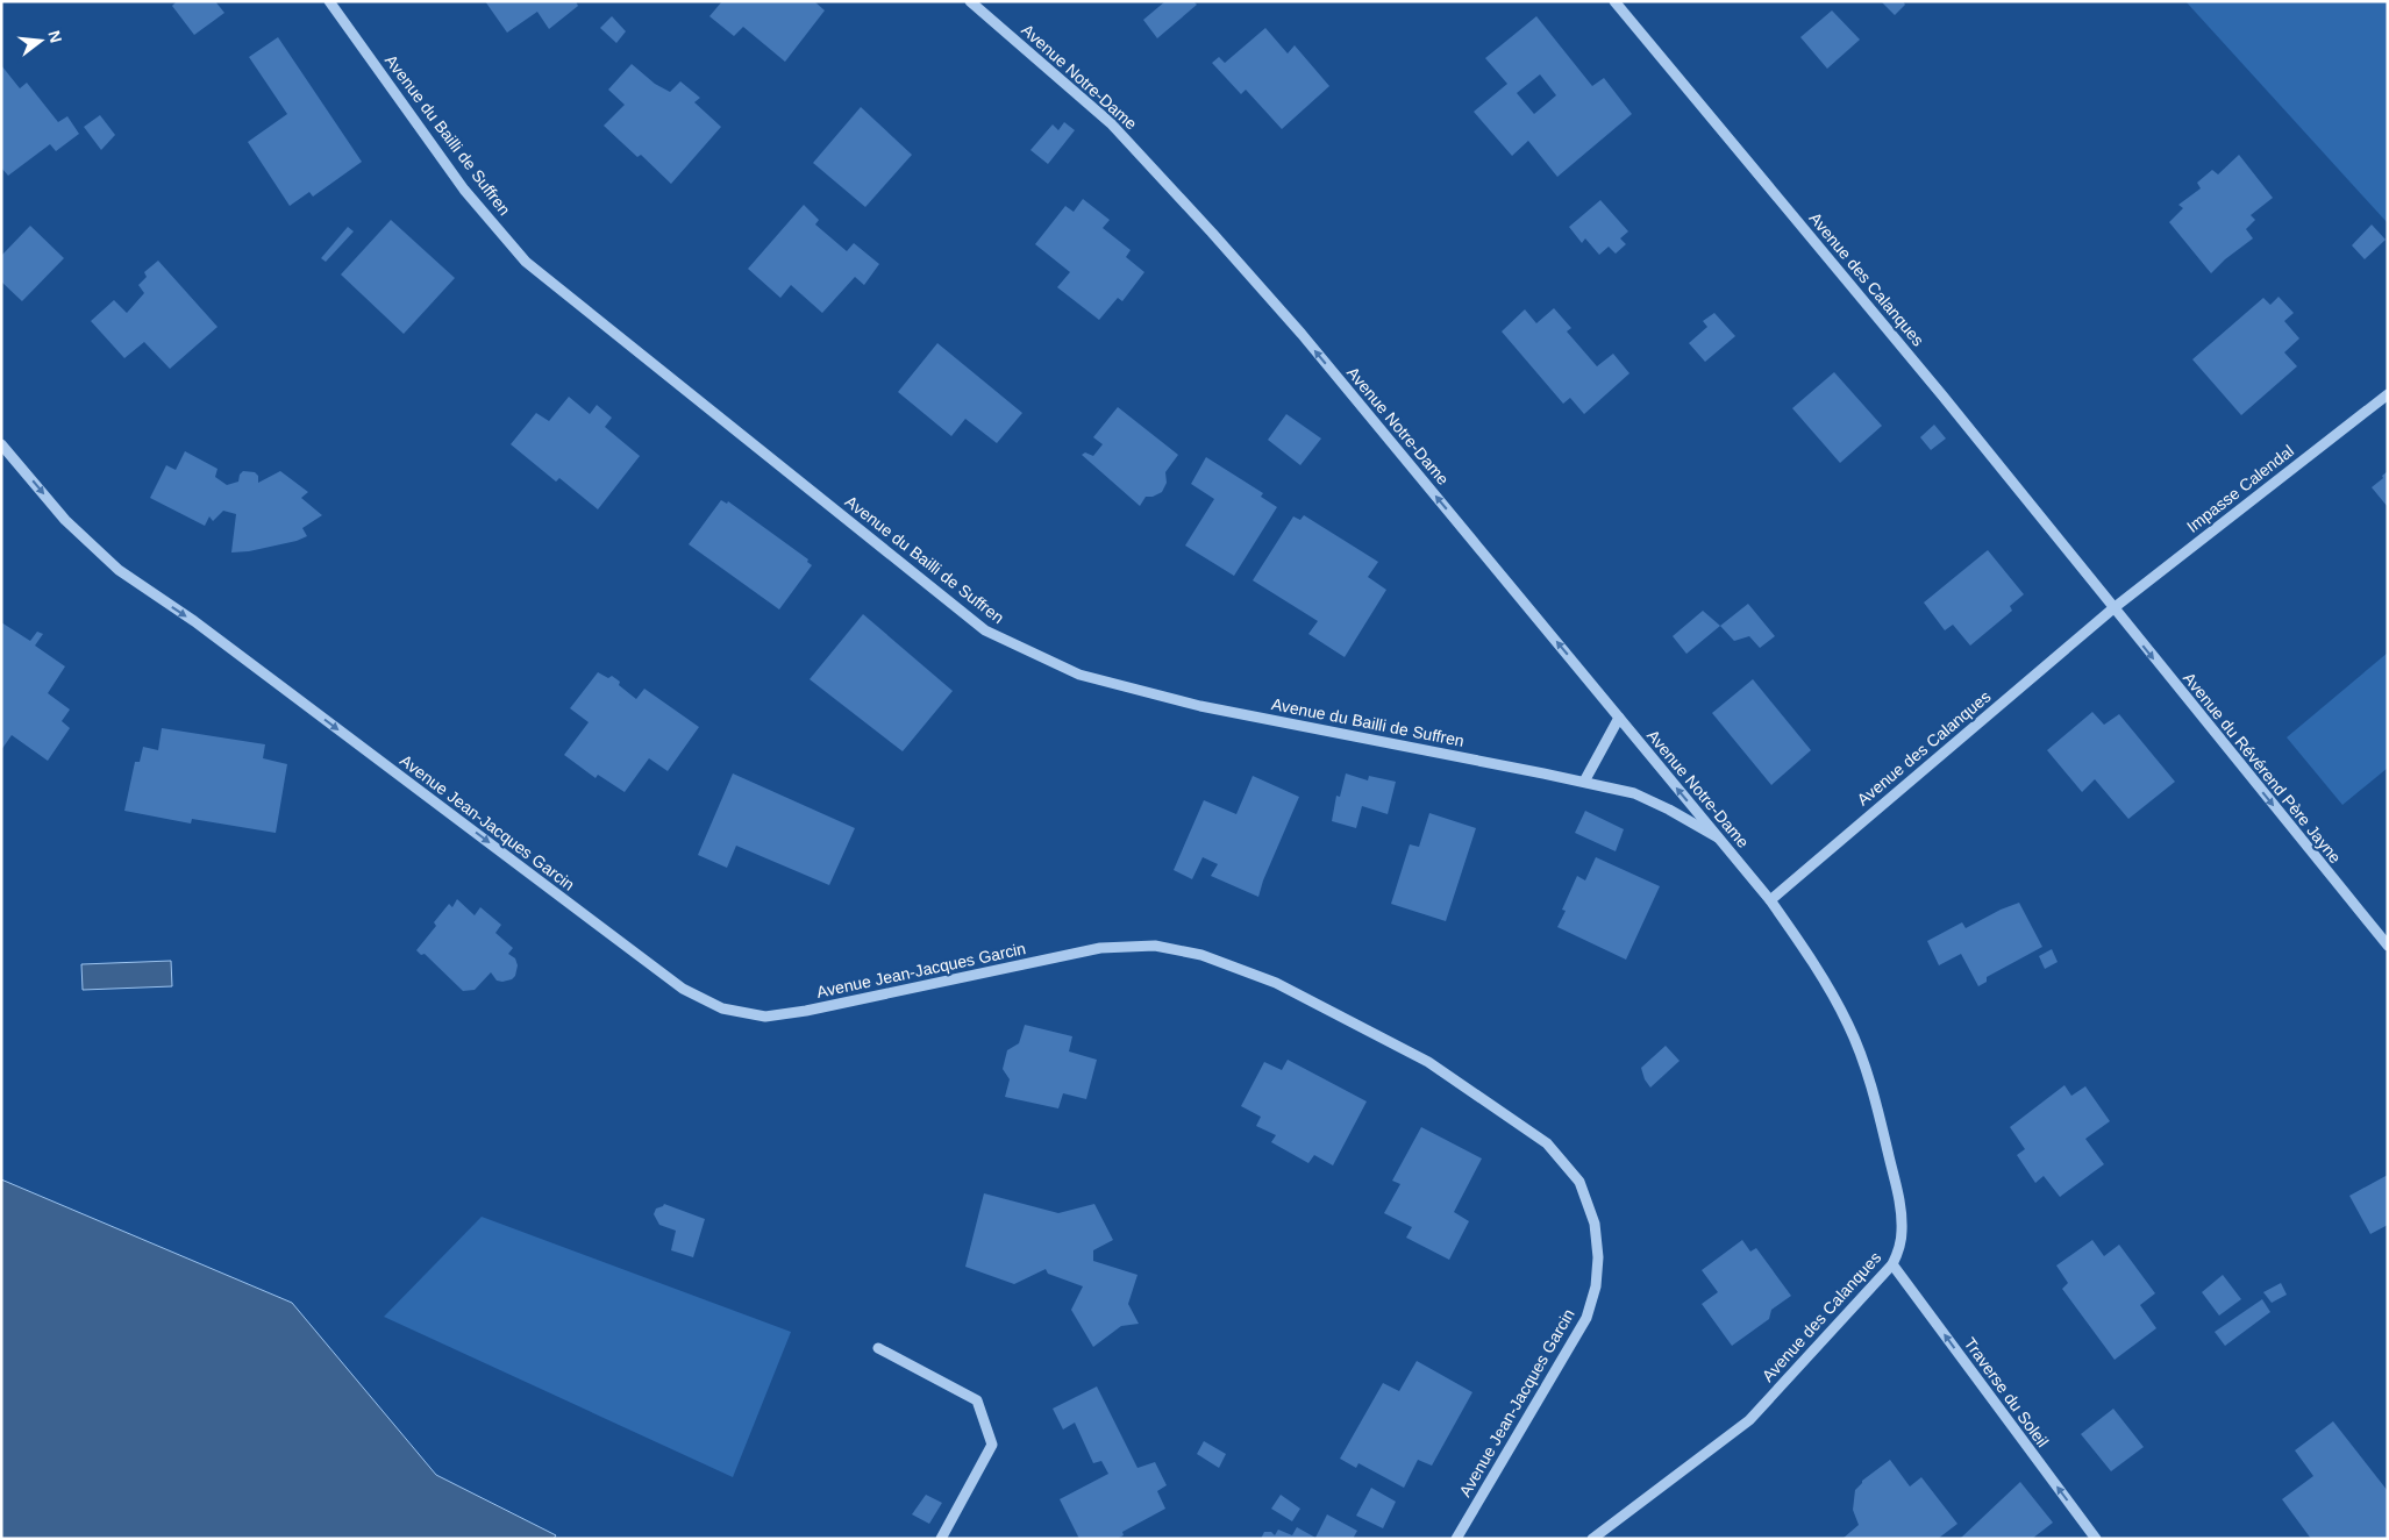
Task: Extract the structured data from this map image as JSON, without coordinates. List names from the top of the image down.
{
  "streets": {
    "street": [
      "Avenue Notre-Dame",
      "Avenue du Bailli de Suffren",
      "Avenue des Calanques",
      "Impasse Calendal",
      "Avenue du Révérend Père Jayne",
      "Avenue Jean-Jacques Garcin",
      "Traverse du Soleil"
    ]
  },
  "crossings": [
    ["Avenue Notre-Dame", "Avenue du Bailli de Suffren"],
    ["Avenue Notre-Dame", "Avenue des Calanques"],
    ["Avenue des Calanques", "Impasse Calendal"],
    ["Avenue des Calanques", "Avenue du Révérend Père Jayne"],
    ["Avenue des Calanques", "Traverse du Soleil"],
    ["Impasse Calendal", "Avenue du Révérend Père Jayne"]
  ],
  "one_way": [
    "Avenue Notre-Dame",
    "Avenue du Révérend Père Jayne",
    "Avenue Jean-Jacques Garcin",
    "Traverse du Soleil"
  ],
  "north": "right"
}
